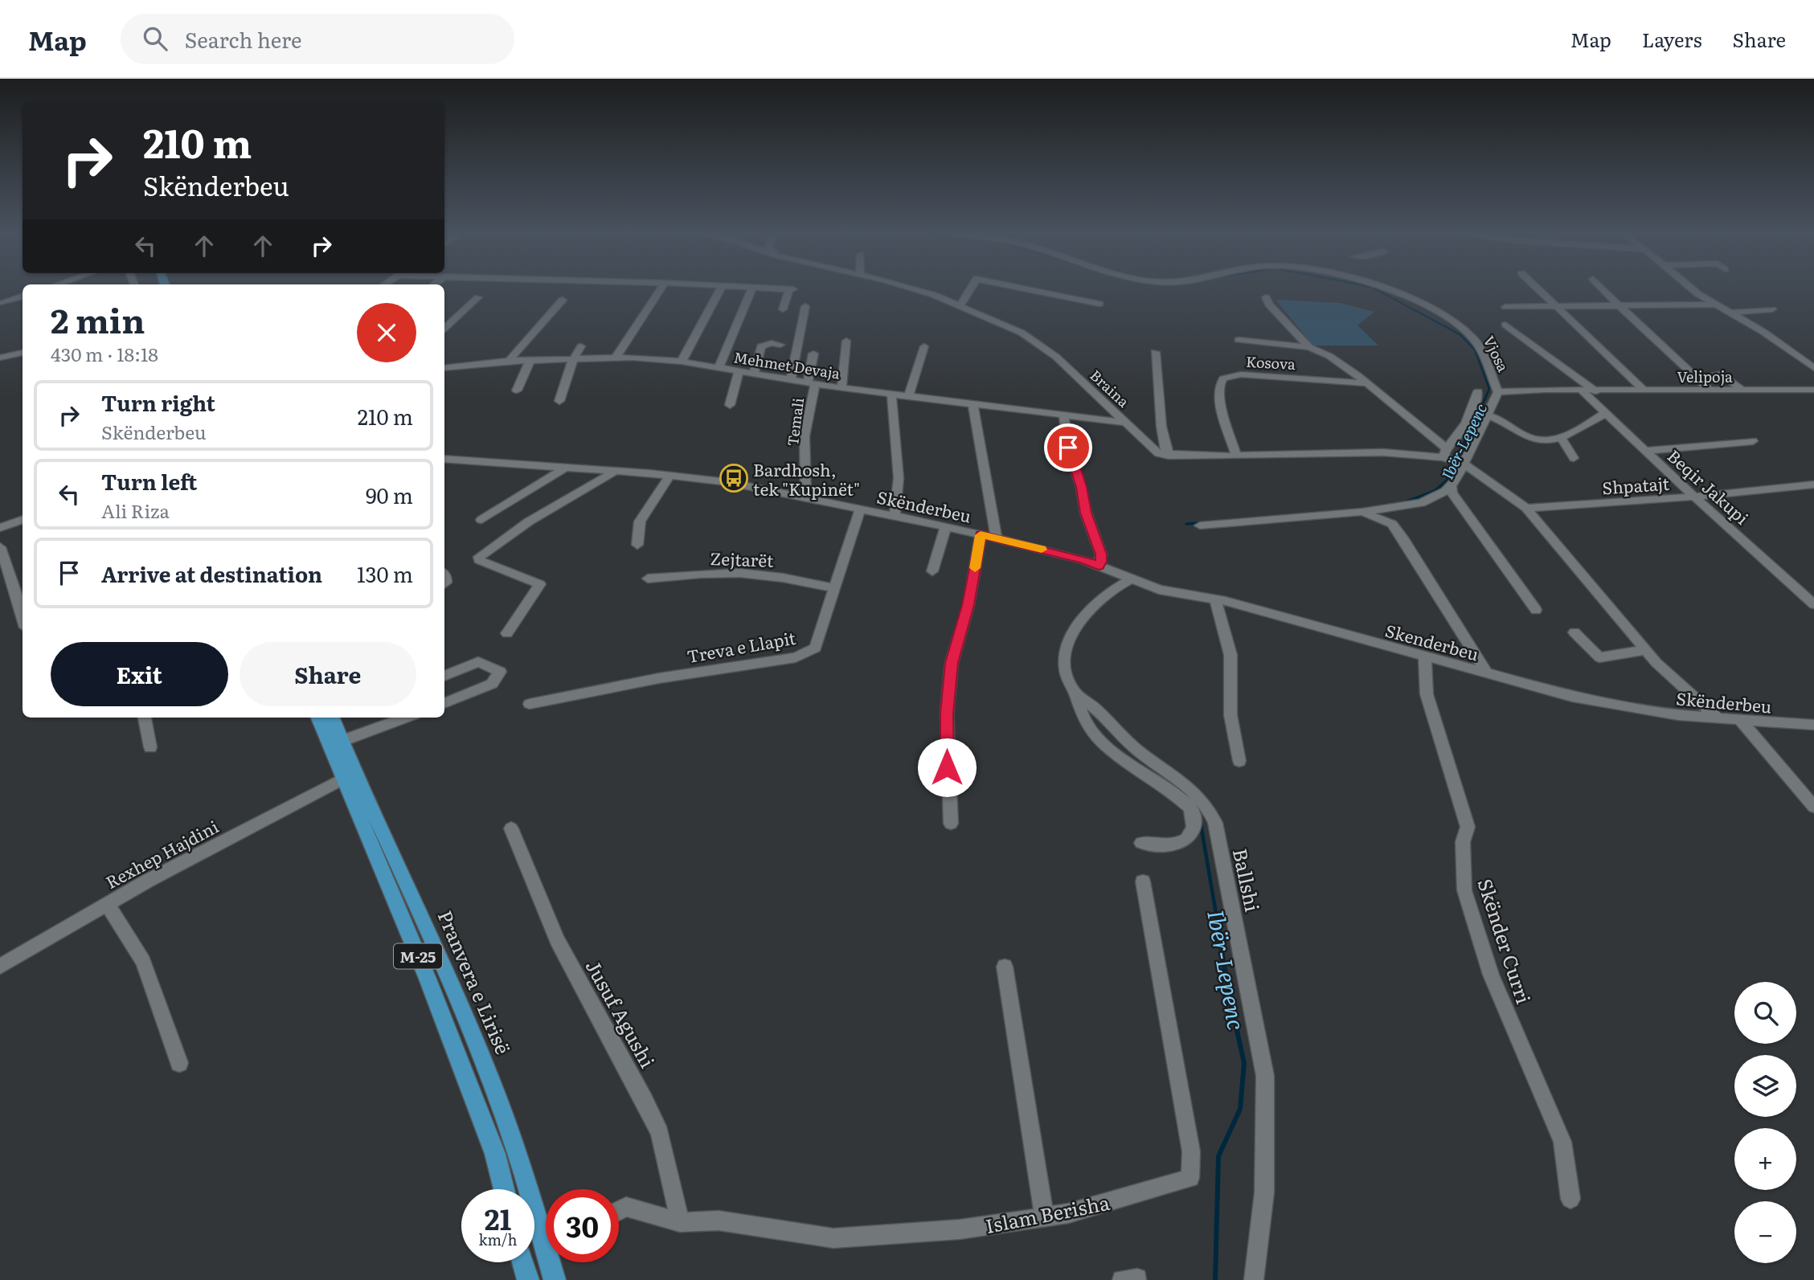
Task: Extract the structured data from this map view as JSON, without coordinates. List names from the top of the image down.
{
  "streets": {
    "main road": ["M-25", "Pranvera e Lirisë"],
    "street": [
      "Vjosa",
      "Kosova",
      "Mehmet Devaja",
      "Velipoja",
      "Braina",
      "Temali",
      "Shpatajt",
      "Beqir Jakupi",
      "Skënderbeu",
      "Zejtarët",
      "Skenderbeu",
      "Treva e Llapit",
      "Rexhep Hajdini",
      "Ballshi",
      "Skënder Curri",
      "Jusuf Agushi",
      "Islam Berisha"
    ]
  },
  "crossings": [
    ["Vjosa", "Velipoja"],
    ["Vjosa", "Braina"],
    ["Kosova", "Braina"],
    ["Mehmet Devaja", "Braina"],
    ["Mehmet Devaja", "Temali"],
    ["Velipoja", "Beqir Jakupi"],
    ["Temali", "Skënderbeu"],
    ["Shpatajt", "Beqir Jakupi"],
    ["Skënderbeu", "Skenderbeu"],
    ["Skënderbeu", "Treva e Llapit"],
    ["Zejtarët", "Treva e Llapit"],
    ["Skenderbeu", "Skënder Curri"],
    ["Rexhep Hajdini", "M-25"],
    ["Jusuf Agushi", "Islam Berisha"]
  ],
  "water": ["Ibër-Lepenc"],
  "places": {
    "bus stop": ["Bardhosh, tek \"Kupinët\""]
  },
  "page": {
    "header": "Map",
    "search": "Search here",
    "nav": ["Map", "Layers", "Share"],
    "turn": ["210 m", "Skënderbeu"],
    "heading": ["2 min", "430 m · 18:18"],
    "list": [
      {
        "name": "Turn right",
        "note": "Skënderbeu",
        "value": "210 m"
      },
      {
        "name": "Turn left",
        "note": "Ali Riza",
        "value": "90 m"
      },
      {
        "name": "Arrive at destination",
        "value": "130 m"
      }
    ],
    "buttons": ["Exit", "Share"],
    "map_buttons": ["+", "−"],
    "speed": "21 km/h",
    "limit": "30"
  }
}
